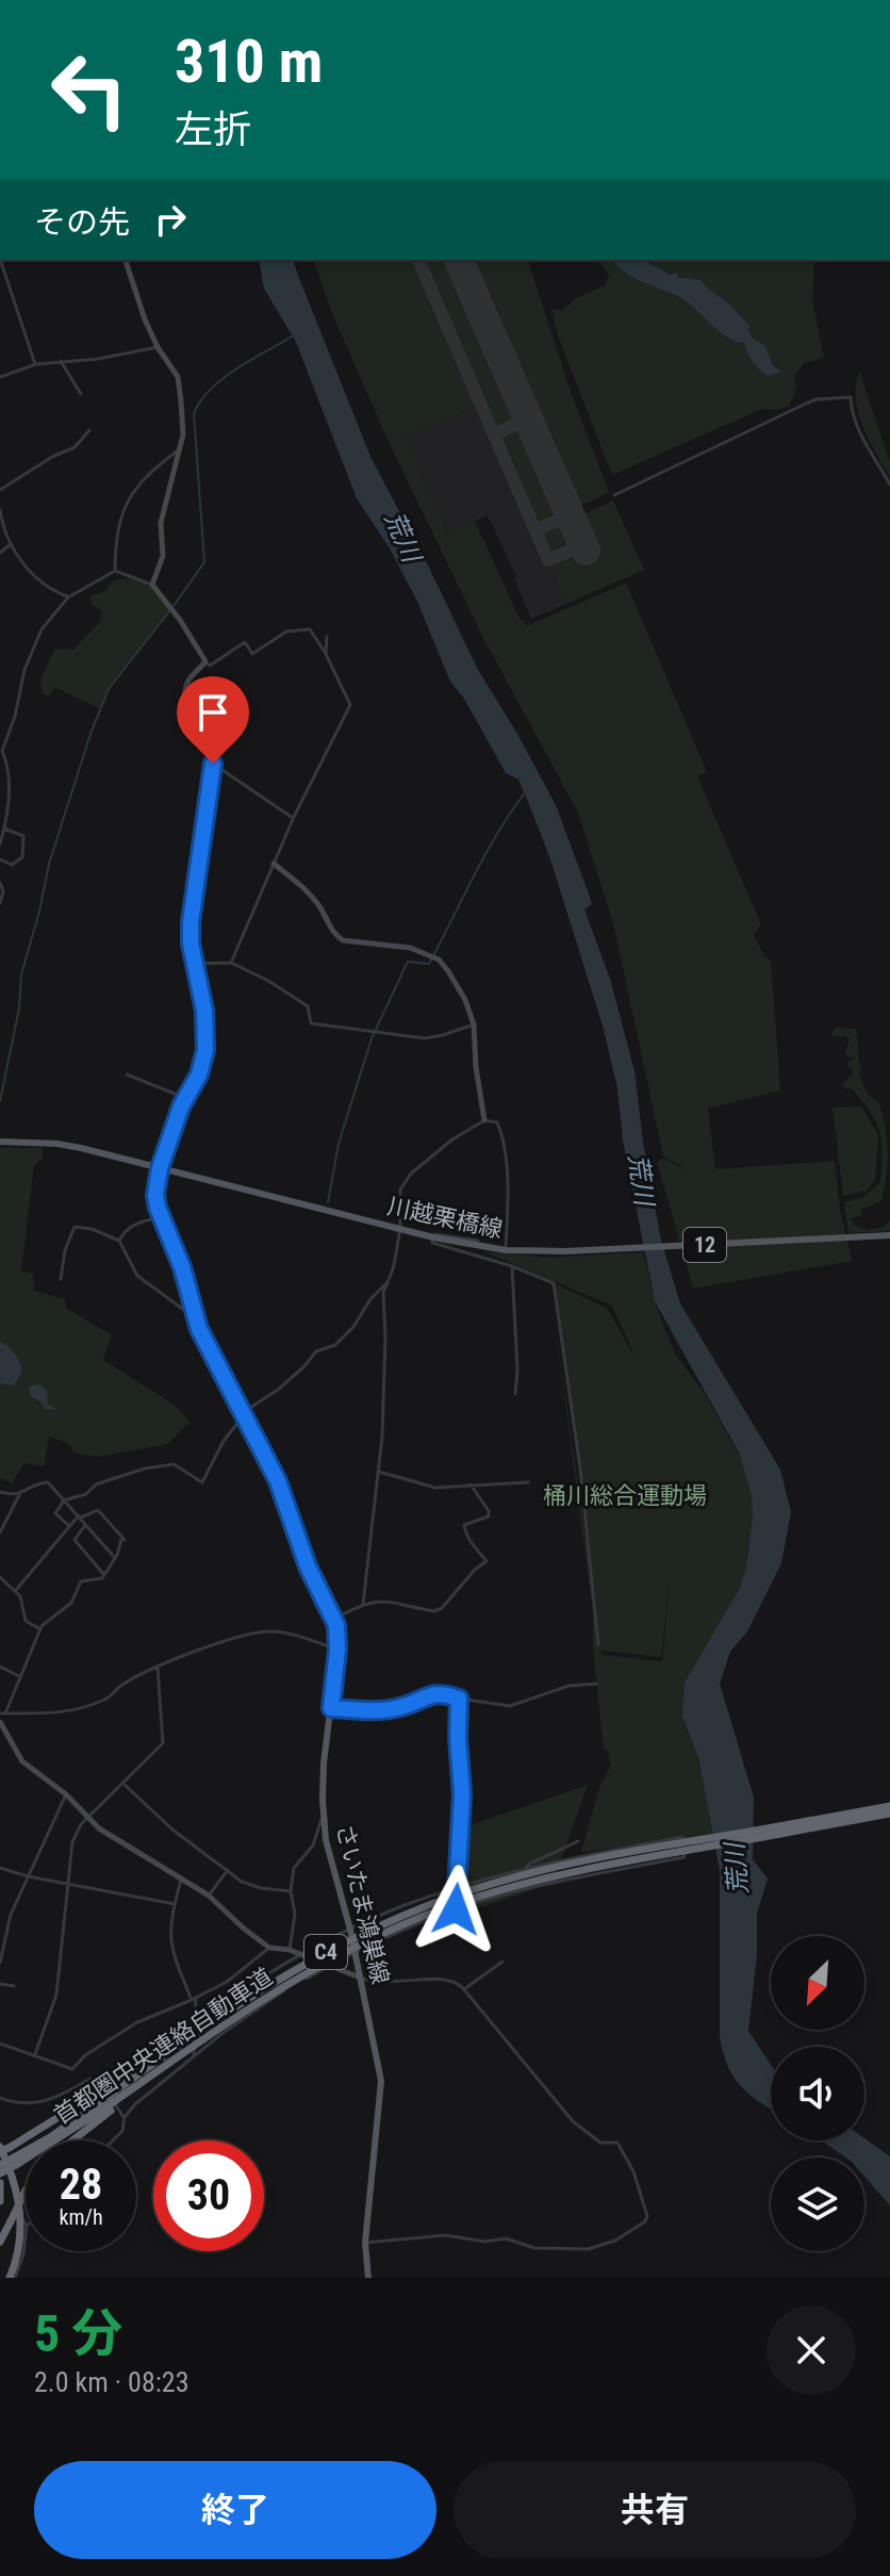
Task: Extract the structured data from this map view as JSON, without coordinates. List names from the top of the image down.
{
  "streets": {
    "highway": ["C4", "首都圏中央連絡自動車道"],
    "main road": ["川越栗橋線", "12", "さいたま鴻巣線"]
  },
  "crossings": [
    ["川越栗橋線", "さいたま鴻巣線"]
  ],
  "water": ["荒川"],
  "parks": ["桶川総合運動場"],
  "north": "bottom left",
  "page": {
    "turn": ["310 m", "左折"],
    "then": "その先",
    "speed": "28 km/h",
    "limit": "30",
    "heading": ["5 分", "2.0 km · 08:23"],
    "buttons": ["終了", "共有"]
  }
}
